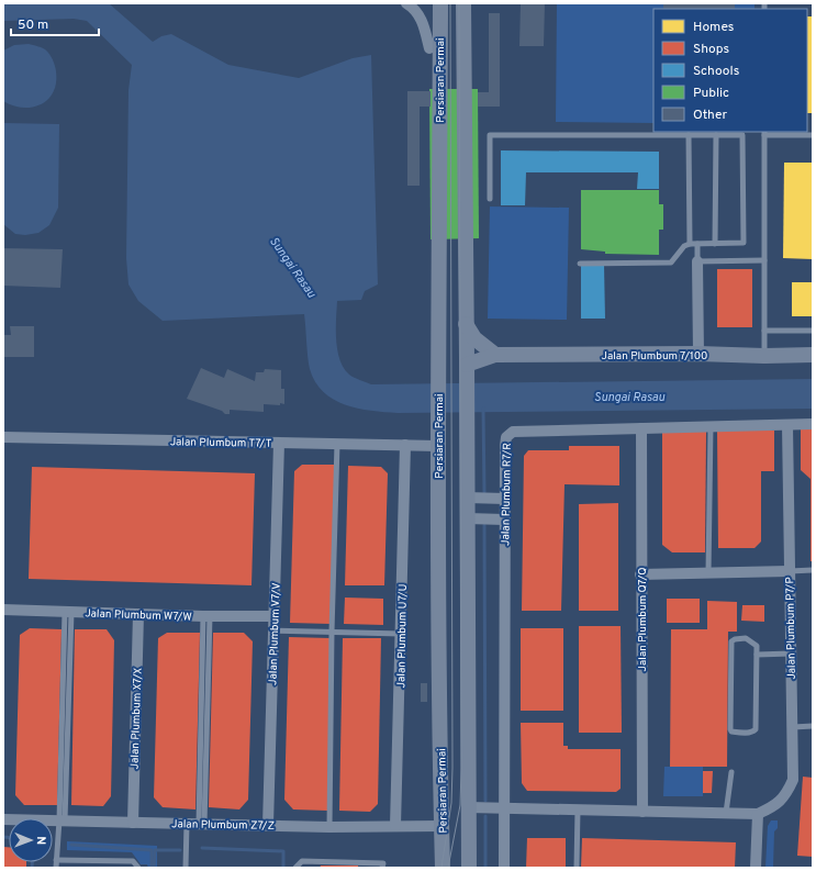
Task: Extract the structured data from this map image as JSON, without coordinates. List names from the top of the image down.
{
  "streets": {
    "main road": ["Persiaran Permai", "Jalan Plumbum 7/100"],
    "street": [
      "Jalan Plumbum T7/T",
      "Jalan Plumbum R7/R",
      "Jalan Plumbum W7/W",
      "Jalan Plumbum Q7/Q",
      "Jalan Plumbum P7/P",
      "Jalan Plumbum V7/V",
      "Jalan Plumbum U7/U",
      "Jalan Plumbum X7/X",
      "Jalan Plumbum Z7/Z"
    ]
  },
  "crossings": [
    ["Persiaran Permai", "Jalan Plumbum T7/T"],
    ["Persiaran Permai", "Jalan Plumbum Z7/Z"],
    ["Jalan Plumbum T7/T", "Jalan Plumbum V7/V"],
    ["Jalan Plumbum T7/T", "Jalan Plumbum U7/U"],
    ["Jalan Plumbum R7/R", "Jalan Plumbum Q7/Q"],
    ["Jalan Plumbum R7/R", "Jalan Plumbum P7/P"],
    ["Jalan Plumbum W7/W", "Jalan Plumbum V7/V"],
    ["Jalan Plumbum W7/W", "Jalan Plumbum X7/X"],
    ["Jalan Plumbum V7/V", "Jalan Plumbum Z7/Z"],
    ["Jalan Plumbum U7/U", "Jalan Plumbum Z7/Z"],
    ["Jalan Plumbum X7/X", "Jalan Plumbum Z7/Z"]
  ],
  "water": ["Sungai Rasau"],
  "legend": [
    "Homes",
    "Shops",
    "Schools",
    "Public",
    "Other"
  ],
  "scale_bar": "50 m",
  "north": "right"
}
